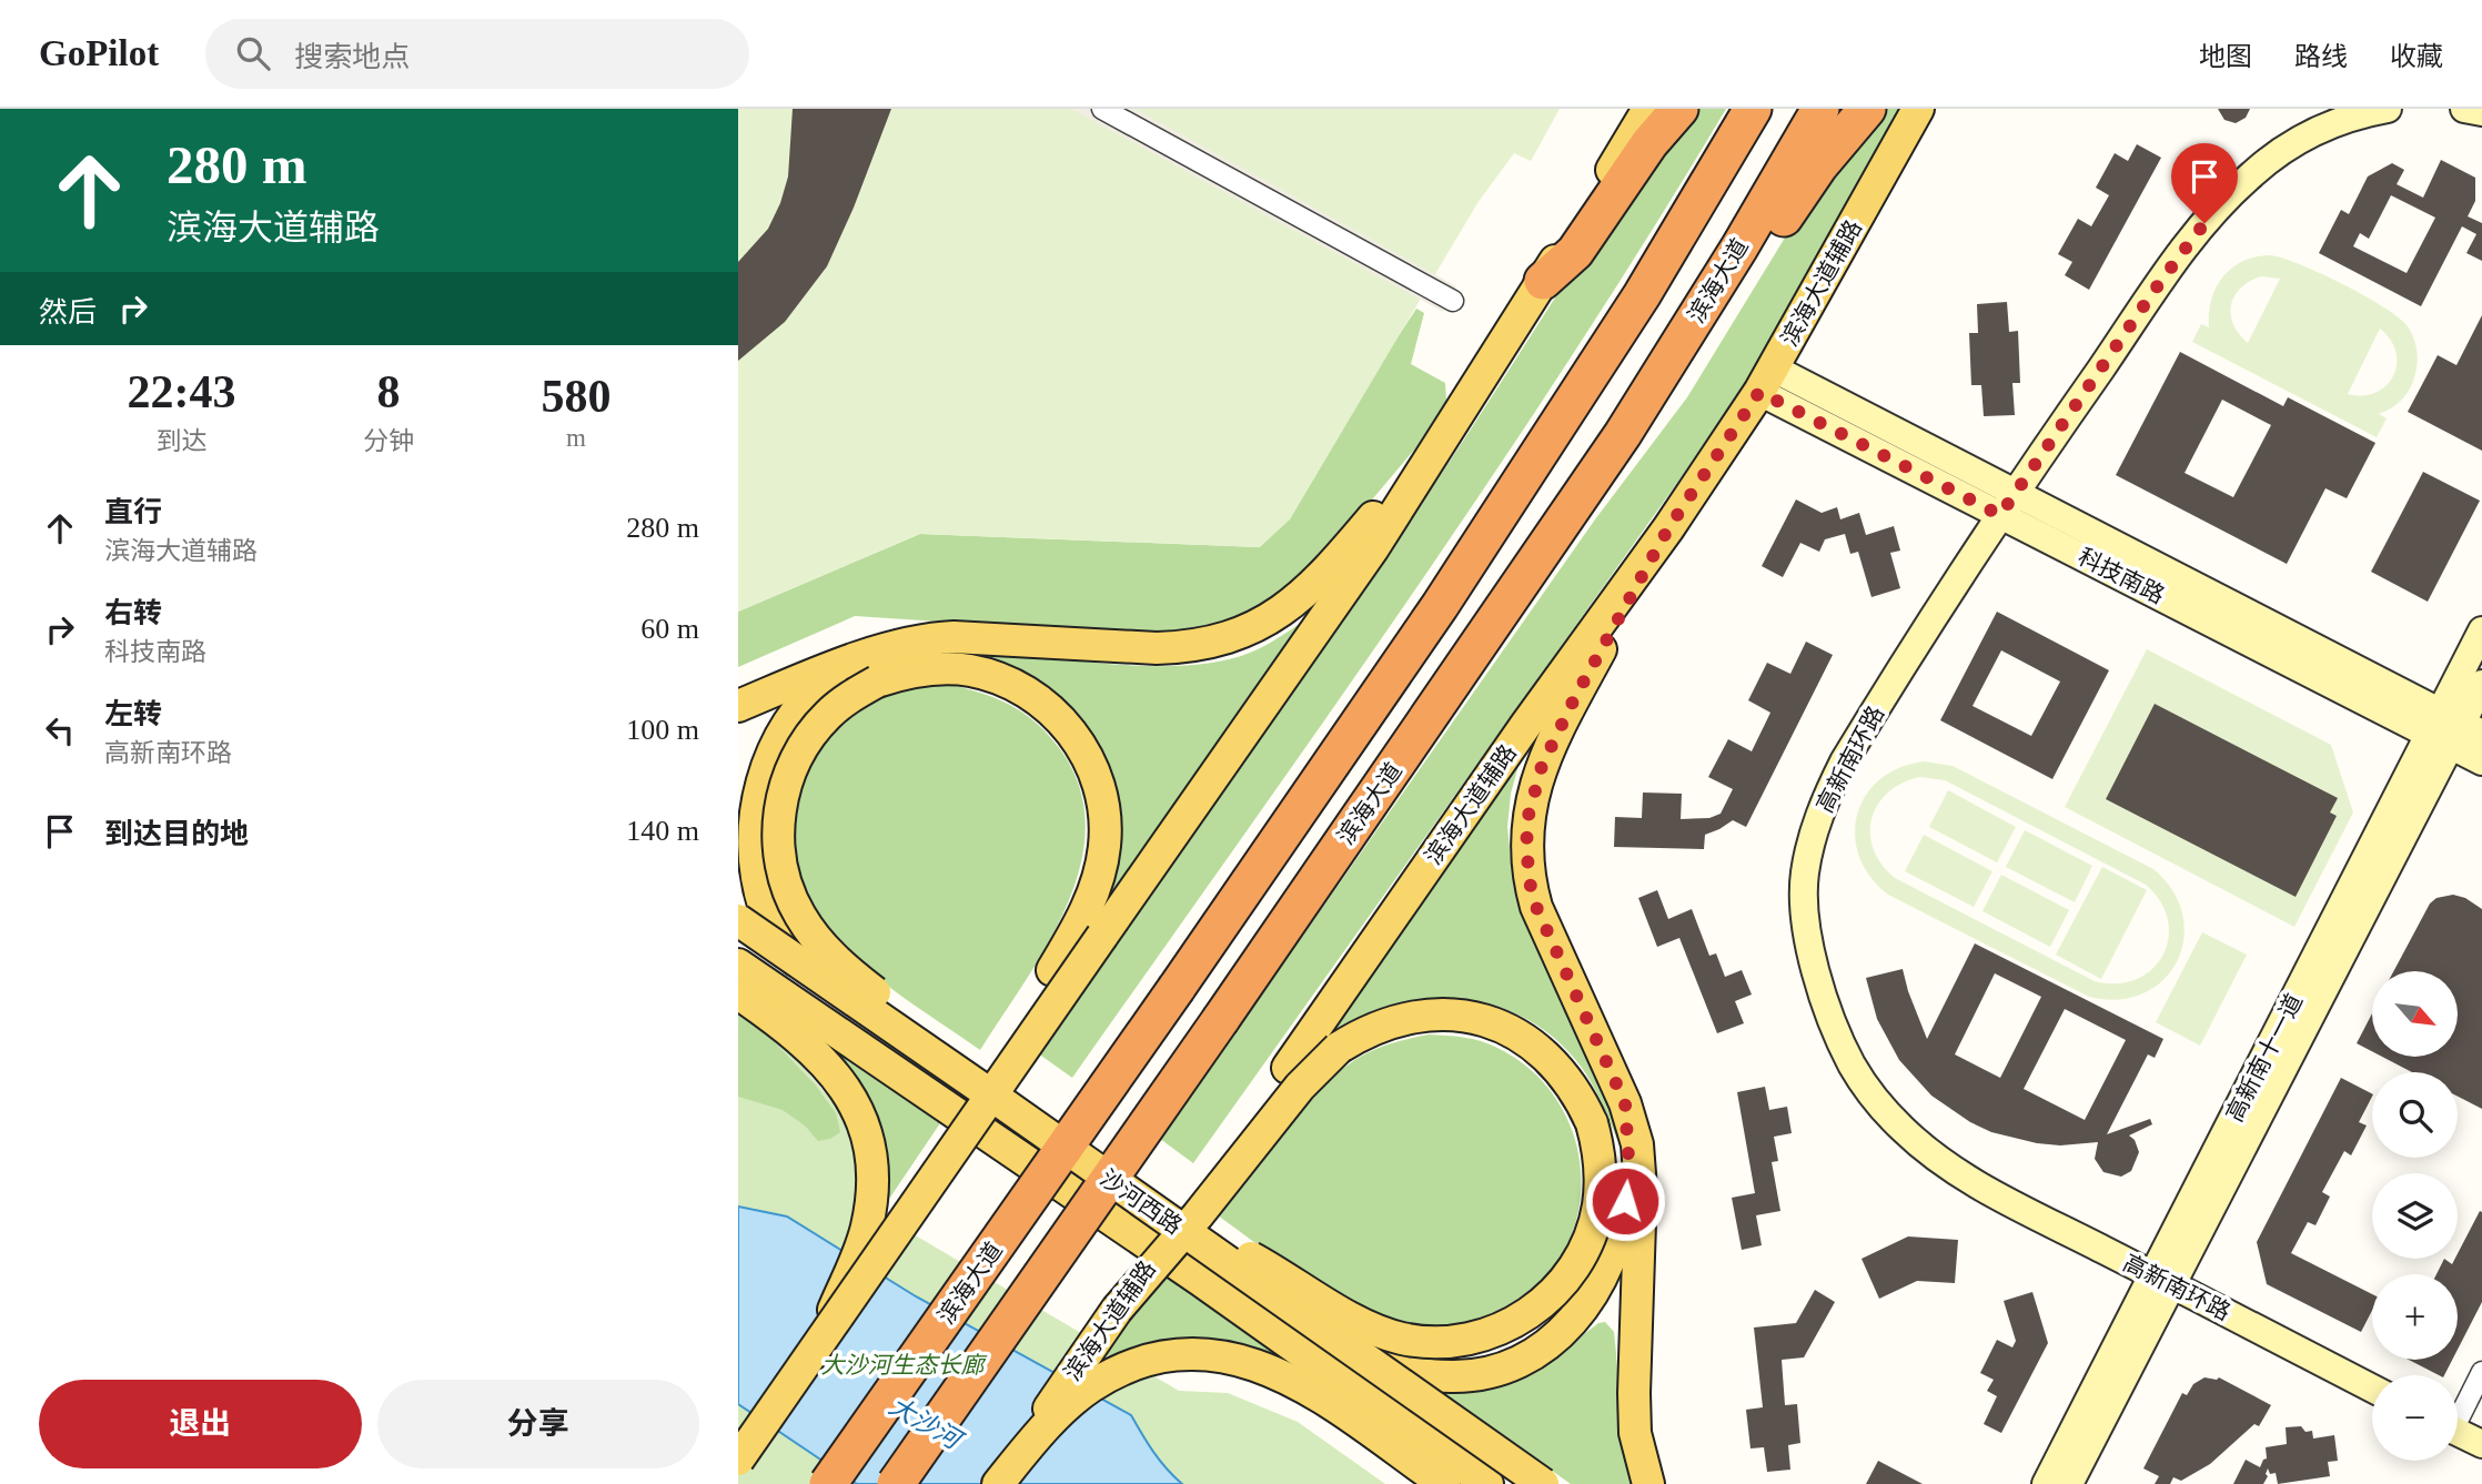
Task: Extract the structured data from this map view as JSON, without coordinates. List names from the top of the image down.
{
  "streets": {
    "highway": ["滨海大道"],
    "main road": ["滨海大道辅路", "沙河西路"],
    "street": ["科技南路", "高新南环路", "高新南十一道"]
  },
  "crossings": [
    ["滨海大道辅路", "科技南路"],
    ["科技南路", "高新南环路"],
    ["科技南路", "高新南十一道"],
    ["高新南环路", "高新南十一道"]
  ],
  "water": ["大沙河"],
  "parks": ["大沙河生态长廊"],
  "north": "bottom right",
  "page": {
    "header": "GoPilot",
    "search": "搜索地点",
    "nav": ["地图", "路线", "收藏"],
    "turn": ["280 m", "滨海大道辅路"],
    "then": "然后",
    "eta": [
      "22:43",
      "到达",
      "8",
      "分钟",
      "580",
      "m"
    ],
    "list": [
      {
        "name": "直行",
        "note": "滨海大道辅路",
        "value": "280 m"
      },
      {
        "name": "右转",
        "note": "科技南路",
        "value": "60 m"
      },
      {
        "name": "左转",
        "note": "高新南环路",
        "value": "100 m"
      },
      {
        "name": "到达目的地",
        "value": "140 m"
      }
    ],
    "map_buttons": ["+", "−"],
    "buttons": ["退出", "分享"]
  }
}
